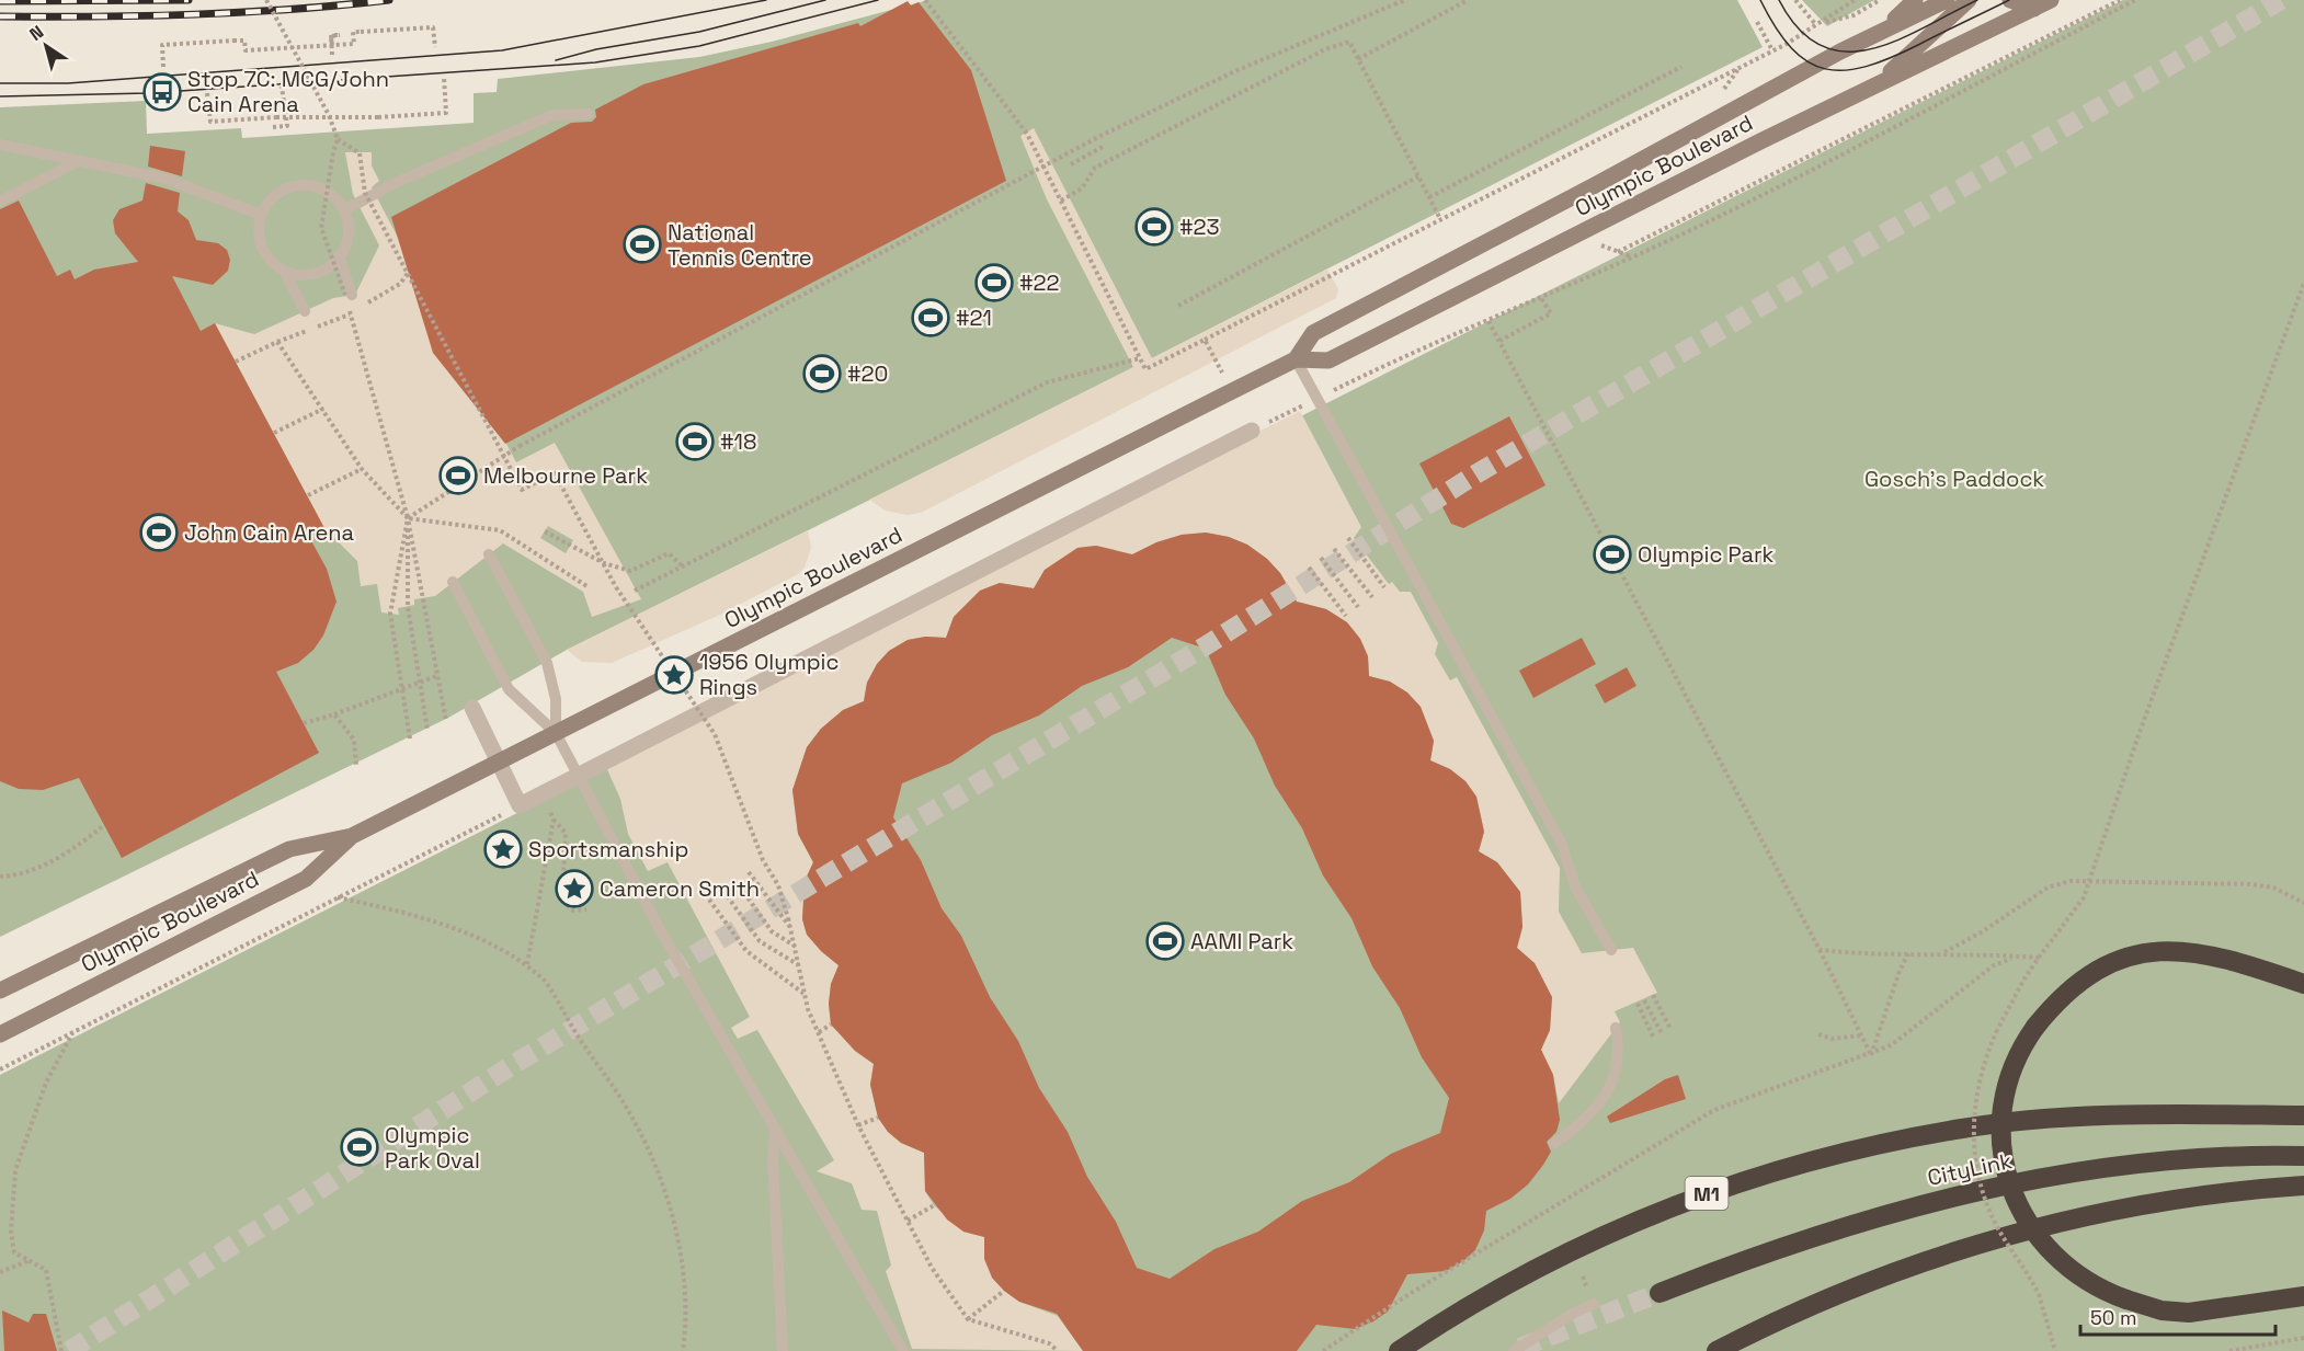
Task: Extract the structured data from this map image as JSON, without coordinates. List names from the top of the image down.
{
  "streets": {
    "highway": ["CityLink", "M1"],
    "main road": ["Olympic Boulevard"]
  },
  "parks": ["Gosch's Paddock"],
  "places": {
    "bus stop": ["Stop 7C: MCG/John Cain Arena"],
    "sports": [
      "#23",
      "National Tennis Centre",
      "#22",
      "#21",
      "#20",
      "#18",
      "Melbourne Park",
      "John Cain Arena",
      "Olympic Park",
      "AAMI Park",
      "Olympic Park Oval"
    ],
    "place": ["1956 Olympic Rings", "Sportsmanship", "Cameron Smith"]
  },
  "scale_bar": "50 m",
  "north": "top left"
}
